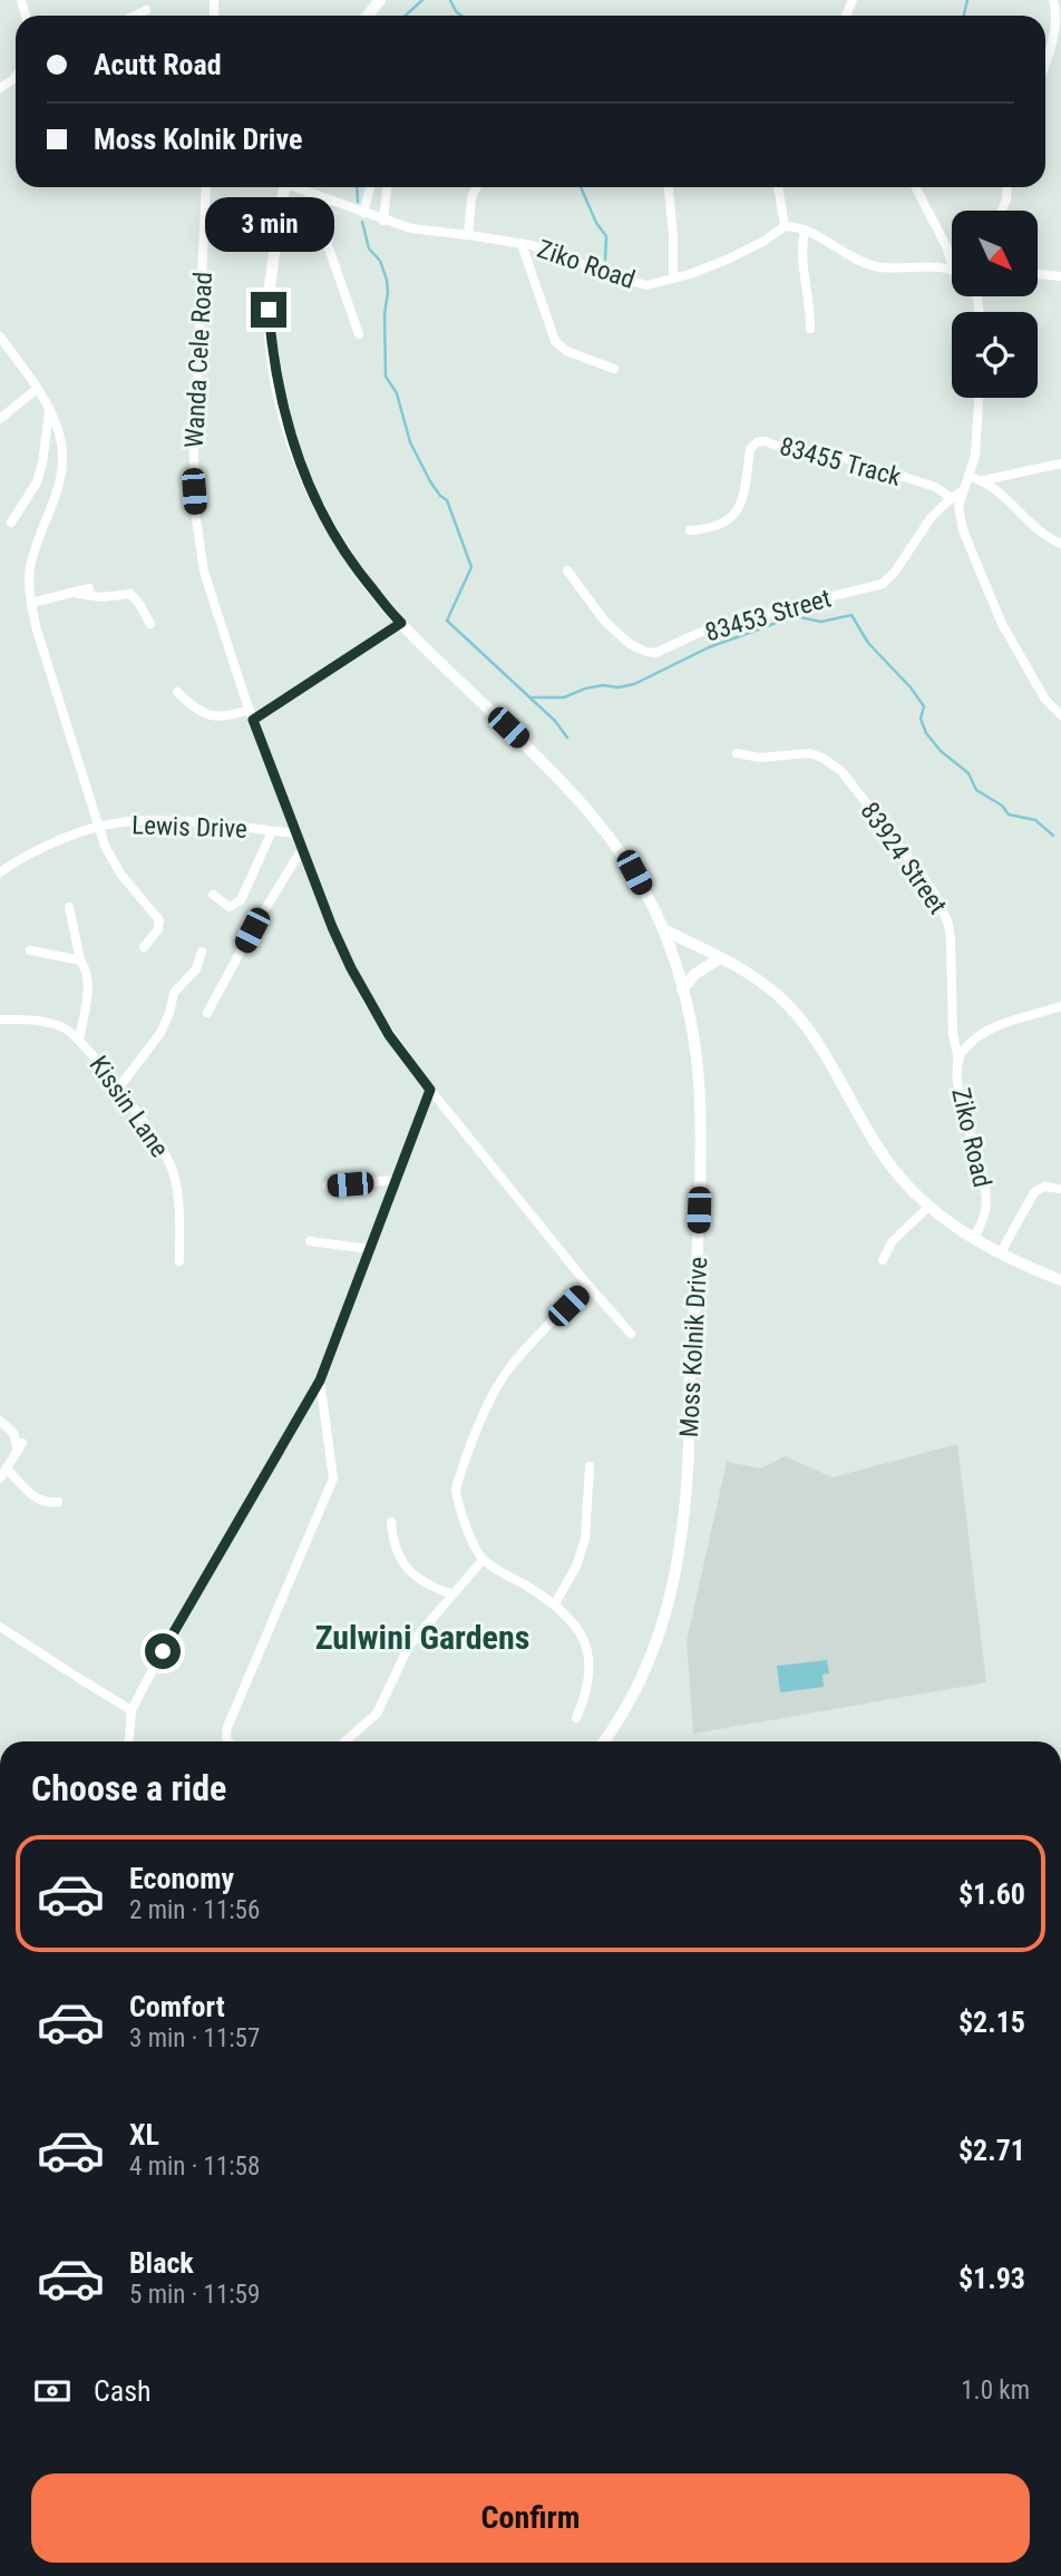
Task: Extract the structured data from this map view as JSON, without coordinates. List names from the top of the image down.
{
  "streets": {
    "main road": ["Moss Kolnik Drive"],
    "street": [
      "Ziko Road",
      "Wanda Cele Road",
      "83455 Track",
      "83453 Street",
      "Lewis Drive",
      "83924 Street",
      "Kissin Lane"
    ]
  },
  "crossings": [
    ["Ziko Road", "83924 Street"],
    ["Wanda Cele Road", "Lewis Drive"],
    ["83455 Track", "83453 Street"]
  ],
  "districts": ["Zulwini Gardens"],
  "north": "bottom right",
  "page": {
    "banner": ["Acutt Road", "Moss Kolnik Drive"],
    "bubble": "3 min",
    "heading": "Choose a ride",
    "list": [
      {
        "name": "Economy",
        "note": "2 min · 11:56",
        "value": "$1.60"
      },
      {
        "name": "Comfort",
        "note": "3 min · 11:57",
        "value": "$2.15"
      },
      {
        "name": "XL",
        "note": "4 min · 11:58",
        "value": "$2.71"
      },
      {
        "name": "Black",
        "note": "5 min · 11:59",
        "value": "$1.93"
      }
    ],
    "pay": ["Cash", "1.0 km"],
    "buttons": "Confirm"
  }
}
